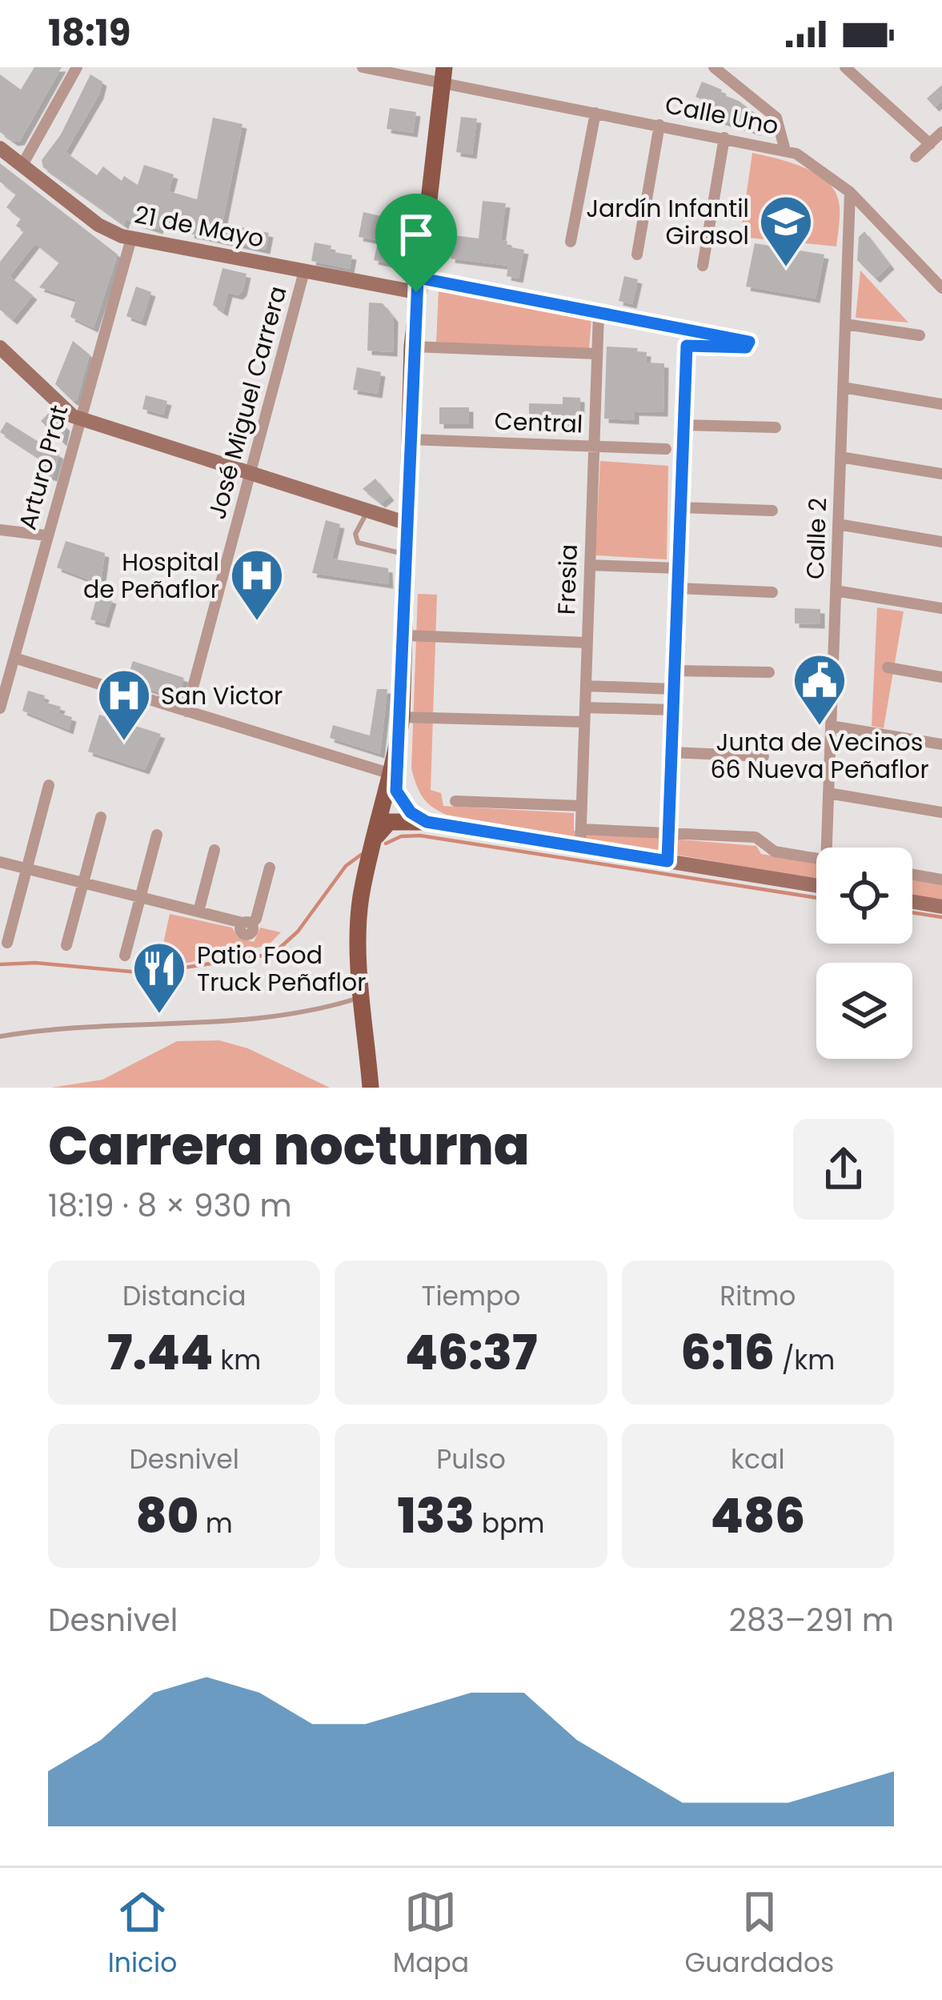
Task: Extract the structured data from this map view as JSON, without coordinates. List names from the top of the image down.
{
  "streets": {
    "main road": ["21 de Mayo"],
    "street": [
      "Calle Uno",
      "José Miguel Carrera",
      "Central",
      "Arturo Prat",
      "Calle 2",
      "Fresia"
    ]
  },
  "crossings": [
    ["Calle Uno", "Calle 2"],
    ["21 de Mayo", "José Miguel Carrera"],
    ["21 de Mayo", "Arturo Prat"],
    ["Central", "Fresia"]
  ],
  "places": {
    "school or university": ["Jardín Infantil Girasol"],
    "hospital": ["Hospital de Peñaflor", "San Victor"],
    "public building": ["Junta de Vecinos 66 Nueva Peñaflor"],
    "restaurant": ["Patio Food Truck Peñaflor"]
  },
  "page": {
    "status": "18:19",
    "heading": ["Carrera nocturna", "18:19 · 8 × 930 m"],
    "stats": [
      ["Distancia", "7.44 km"],
      ["Tiempo", "46:37"],
      ["Ritmo", "6:16 /km"],
      ["Desnivel", "80 m"],
      ["Pulso", "133 bpm"],
      ["kcal", "486"]
    ],
    "chart": ["Desnivel", "283–291 m"],
    "tabs": ["Inicio", "Mapa", "Guardados"]
  }
}
